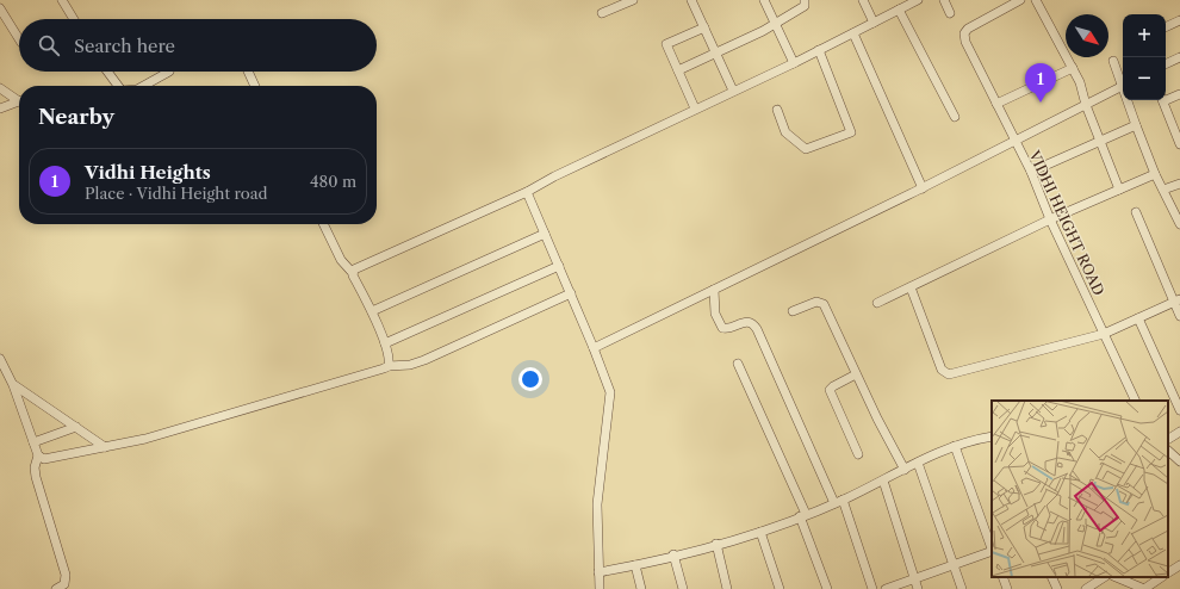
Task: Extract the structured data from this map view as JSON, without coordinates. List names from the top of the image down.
{
  "streets": {
    "street": ["VIDHI HEIGHT ROAD"]
  },
  "north": "bottom right",
  "page": {
    "map_buttons": ["+", "−"],
    "search": "Search here",
    "pins": "1",
    "heading": "Nearby",
    "list": [
      {
        "mark": "1",
        "name": "Vidhi Heights",
        "note": "Place · Vidhi Height road",
        "value": "480 m"
      }
    ]
  }
}
